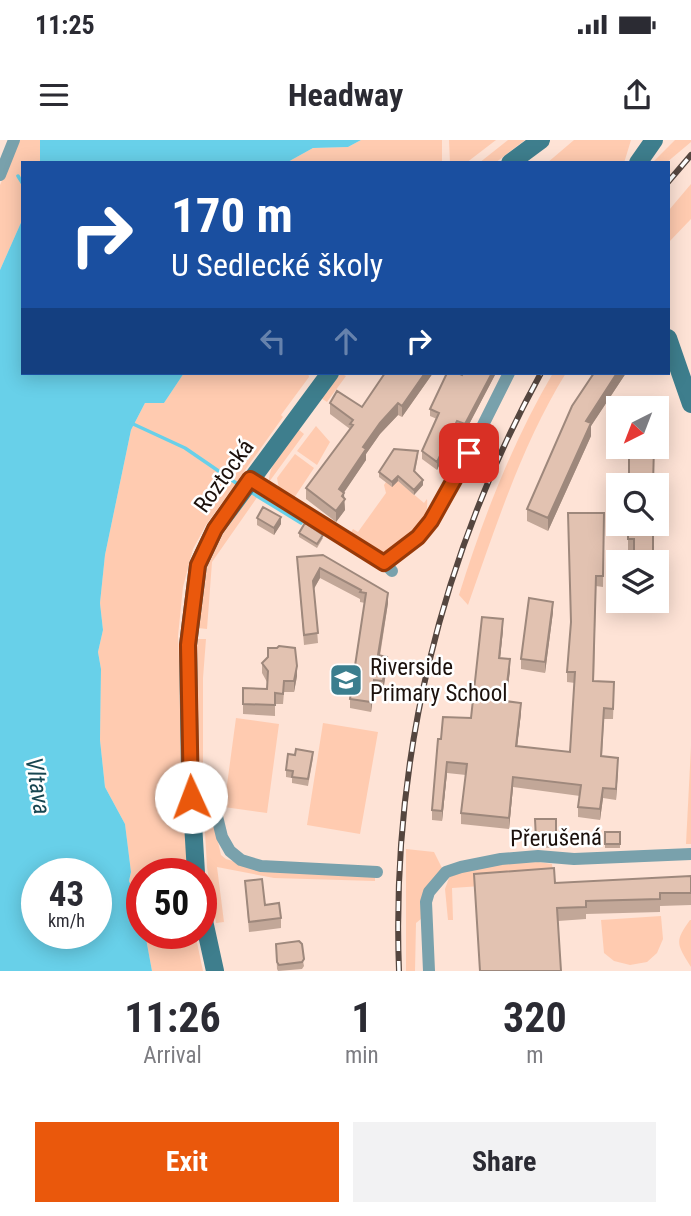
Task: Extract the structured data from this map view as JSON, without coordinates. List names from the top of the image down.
{
  "streets": {
    "main road": ["Roztocká"],
    "street": ["Přerušená"]
  },
  "water": ["Vltava"],
  "places": {
    "school or university": ["Riverside Primary School"]
  },
  "north": "bottom left",
  "page": {
    "status": "11:25",
    "header": "Headway",
    "turn": ["170 m", "U Sedlecké školy"],
    "speed": "43 km/h",
    "limit": "50",
    "eta": [
      "11:26",
      "Arrival",
      "1",
      "min",
      "320",
      "m"
    ],
    "buttons": ["Exit", "Share"]
  }
}
